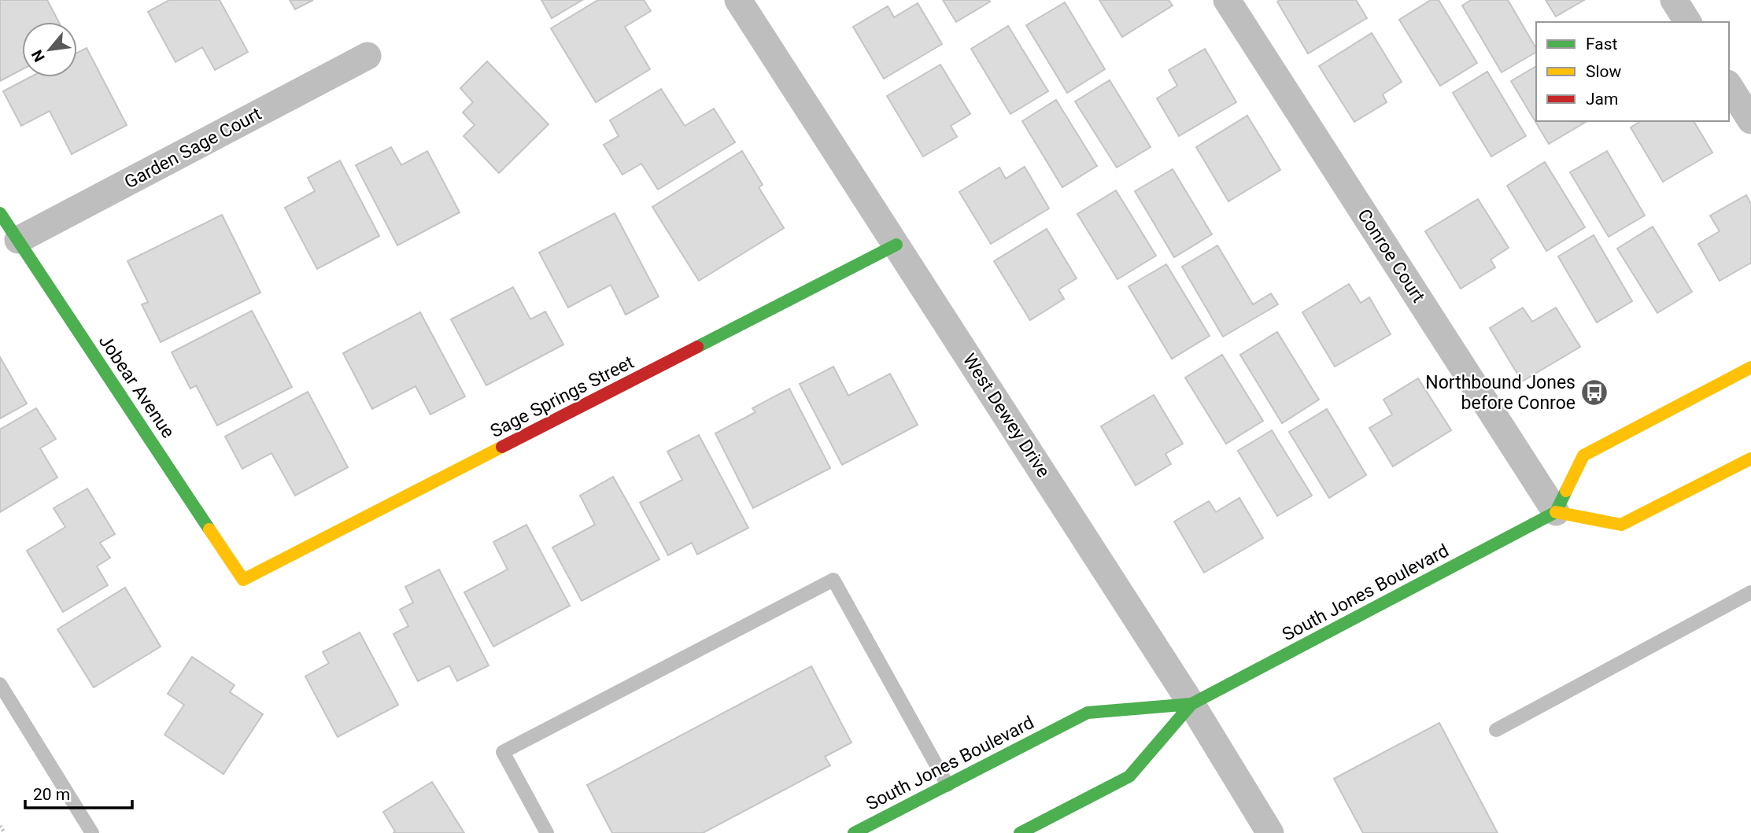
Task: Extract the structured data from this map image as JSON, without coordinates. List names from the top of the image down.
{
  "streets": {
    "main road": ["Jobear Avenue", "Sage Springs Street", "South Jones Boulevard"],
    "street": ["Garden Sage Court", "Conroe Court", "West Dewey Drive"]
  },
  "crossings": [
    ["Garden Sage Court", "Jobear Avenue"],
    ["Conroe Court", "South Jones Boulevard"],
    ["Jobear Avenue", "Sage Springs Street"],
    ["Sage Springs Street", "West Dewey Drive"],
    ["West Dewey Drive", "South Jones Boulevard"]
  ],
  "places": {
    "bus stop": ["Northbound Jones before Conroe"]
  },
  "legend": ["Fast", "Slow", "Jam"],
  "scale_bar": "20 m",
  "north": "bottom left"
}
